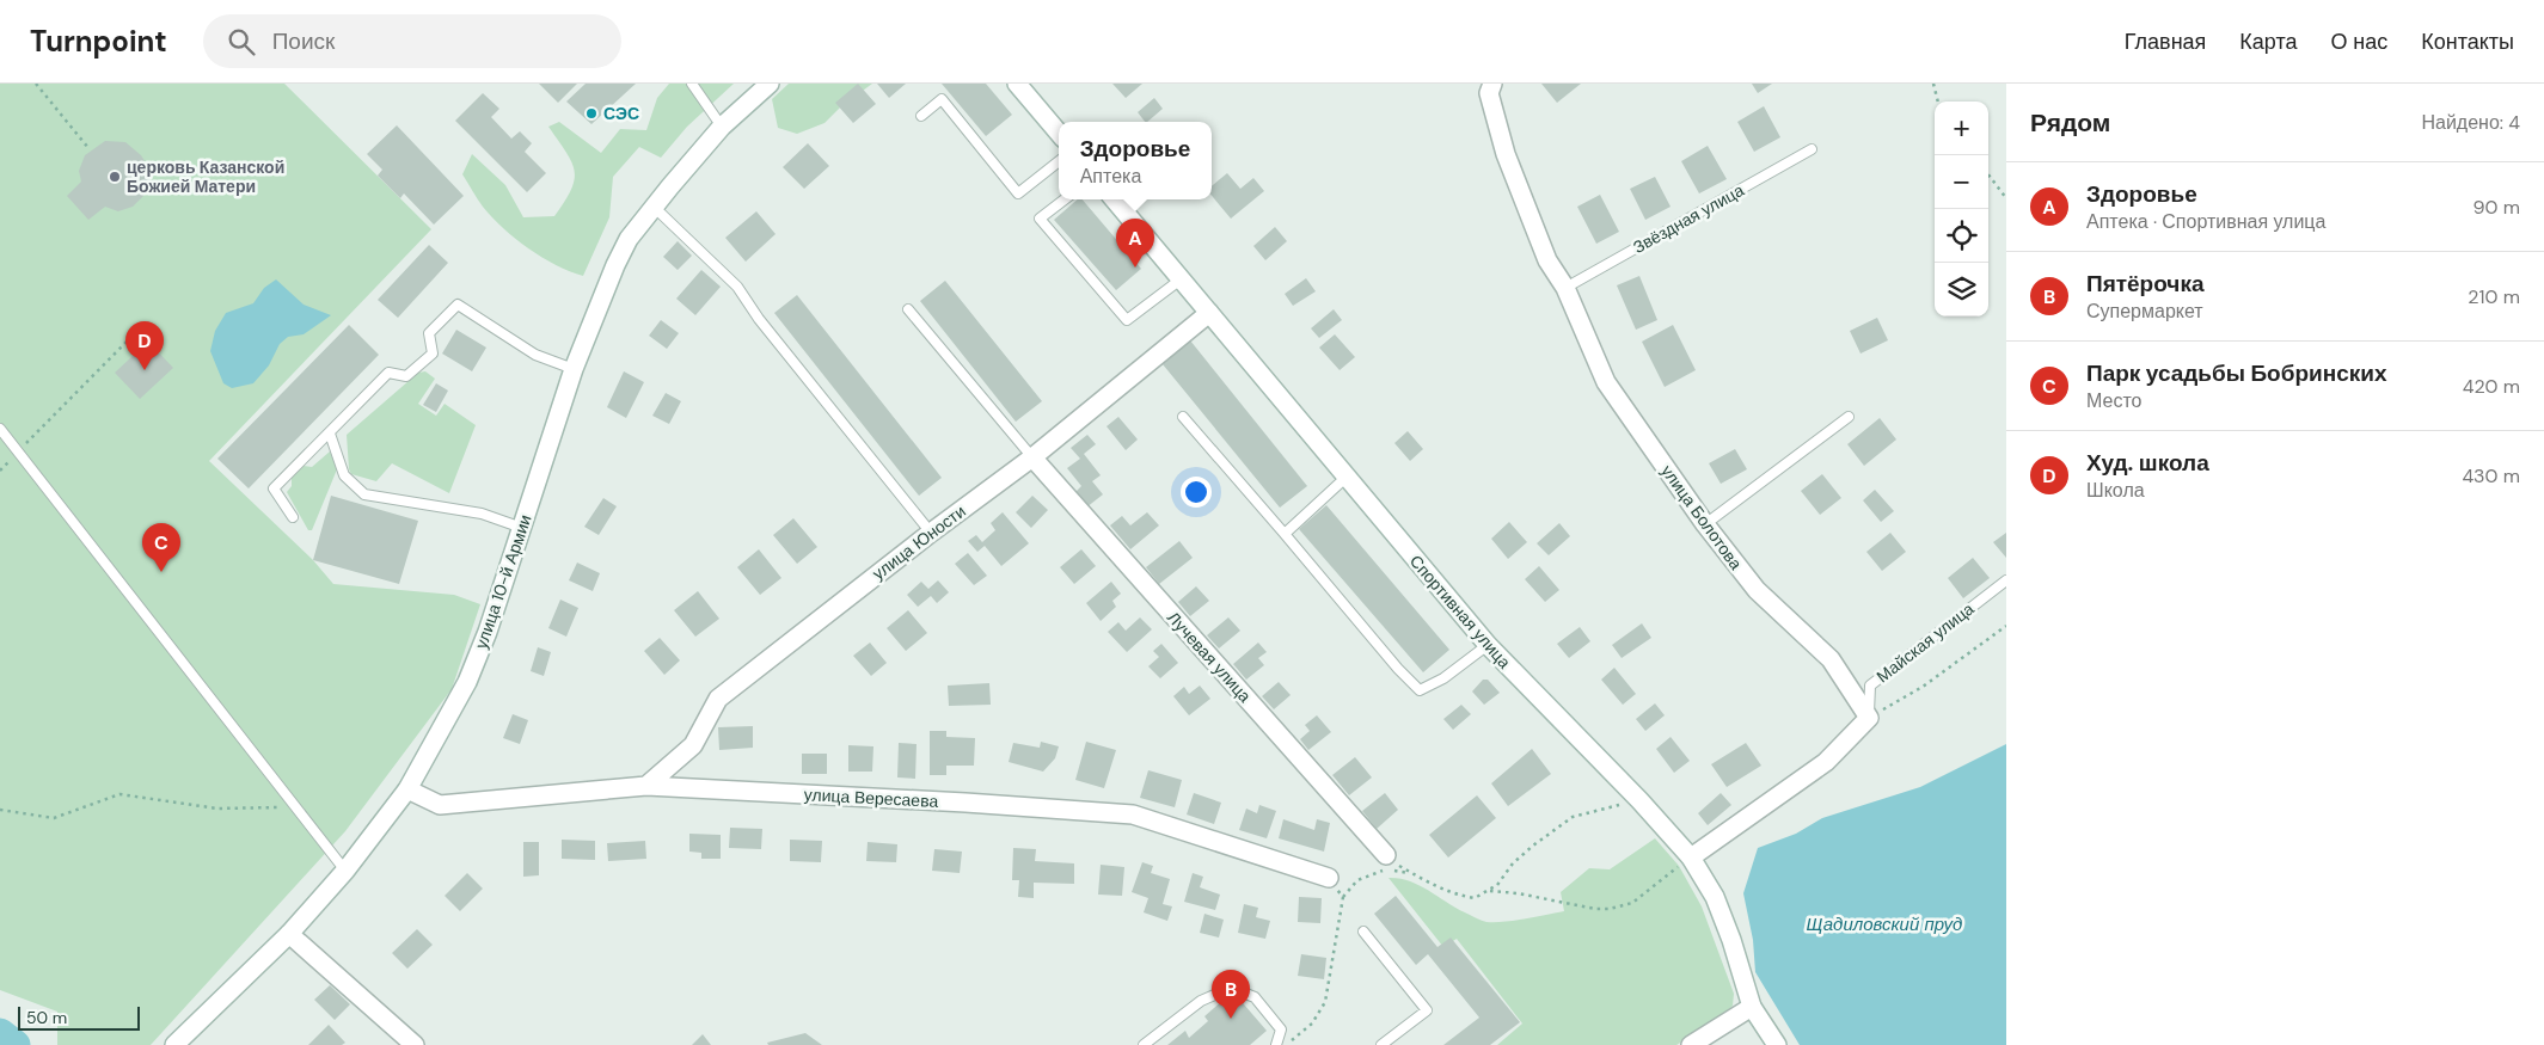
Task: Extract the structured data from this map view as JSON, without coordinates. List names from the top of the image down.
{
  "streets": {
    "street": [
      "улица Болотова",
      "улица Юности",
      "улица 10-й Армии",
      "Спортивная улица",
      "Лучевая улица",
      "улица Вересаева"
    ],
    "lane": ["Звёздная улица", "Майская улица"]
  },
  "crossings": [
    ["Звёздная улица", "улица Болотова"],
    ["улица Болотова", "Майская улица"],
    ["улица Юности", "Спортивная улица"],
    ["улица Юности", "Лучевая улица"],
    ["улица Юности", "улица Вересаева"],
    ["улица 10-й Армии", "улица Вересаева"]
  ],
  "water": ["Щадиловский пруд"],
  "places": ["СЭС", "церковь Казанской Божией Матери"],
  "scale_bar": "50 m",
  "page": {
    "header": "Turnpoint",
    "search": "Поиск",
    "nav": [
      "Главная",
      "Карта",
      "О нас",
      "Контакты"
    ],
    "heading": ["Рядом", "Найдено: 4"],
    "map_buttons": ["+", "−"],
    "popup": ["Здоровье", "Аптека"],
    "list": [
      {
        "mark": "A",
        "name": "Здоровье",
        "note": "Аптека · Спортивная улица",
        "value": "90 m"
      },
      {
        "mark": "B",
        "name": "Пятёрочка",
        "note": "Супермаркет",
        "value": "210 m"
      },
      {
        "mark": "C",
        "name": "Парк усадьбы Бобринских",
        "note": "Место",
        "value": "420 m"
      },
      {
        "mark": "D",
        "name": "Худ. школа",
        "note": "Школа",
        "value": "430 m"
      }
    ],
    "pins": [
      "A",
      "D",
      "C",
      "B"
    ],
    "scale": "50 m"
  }
}
